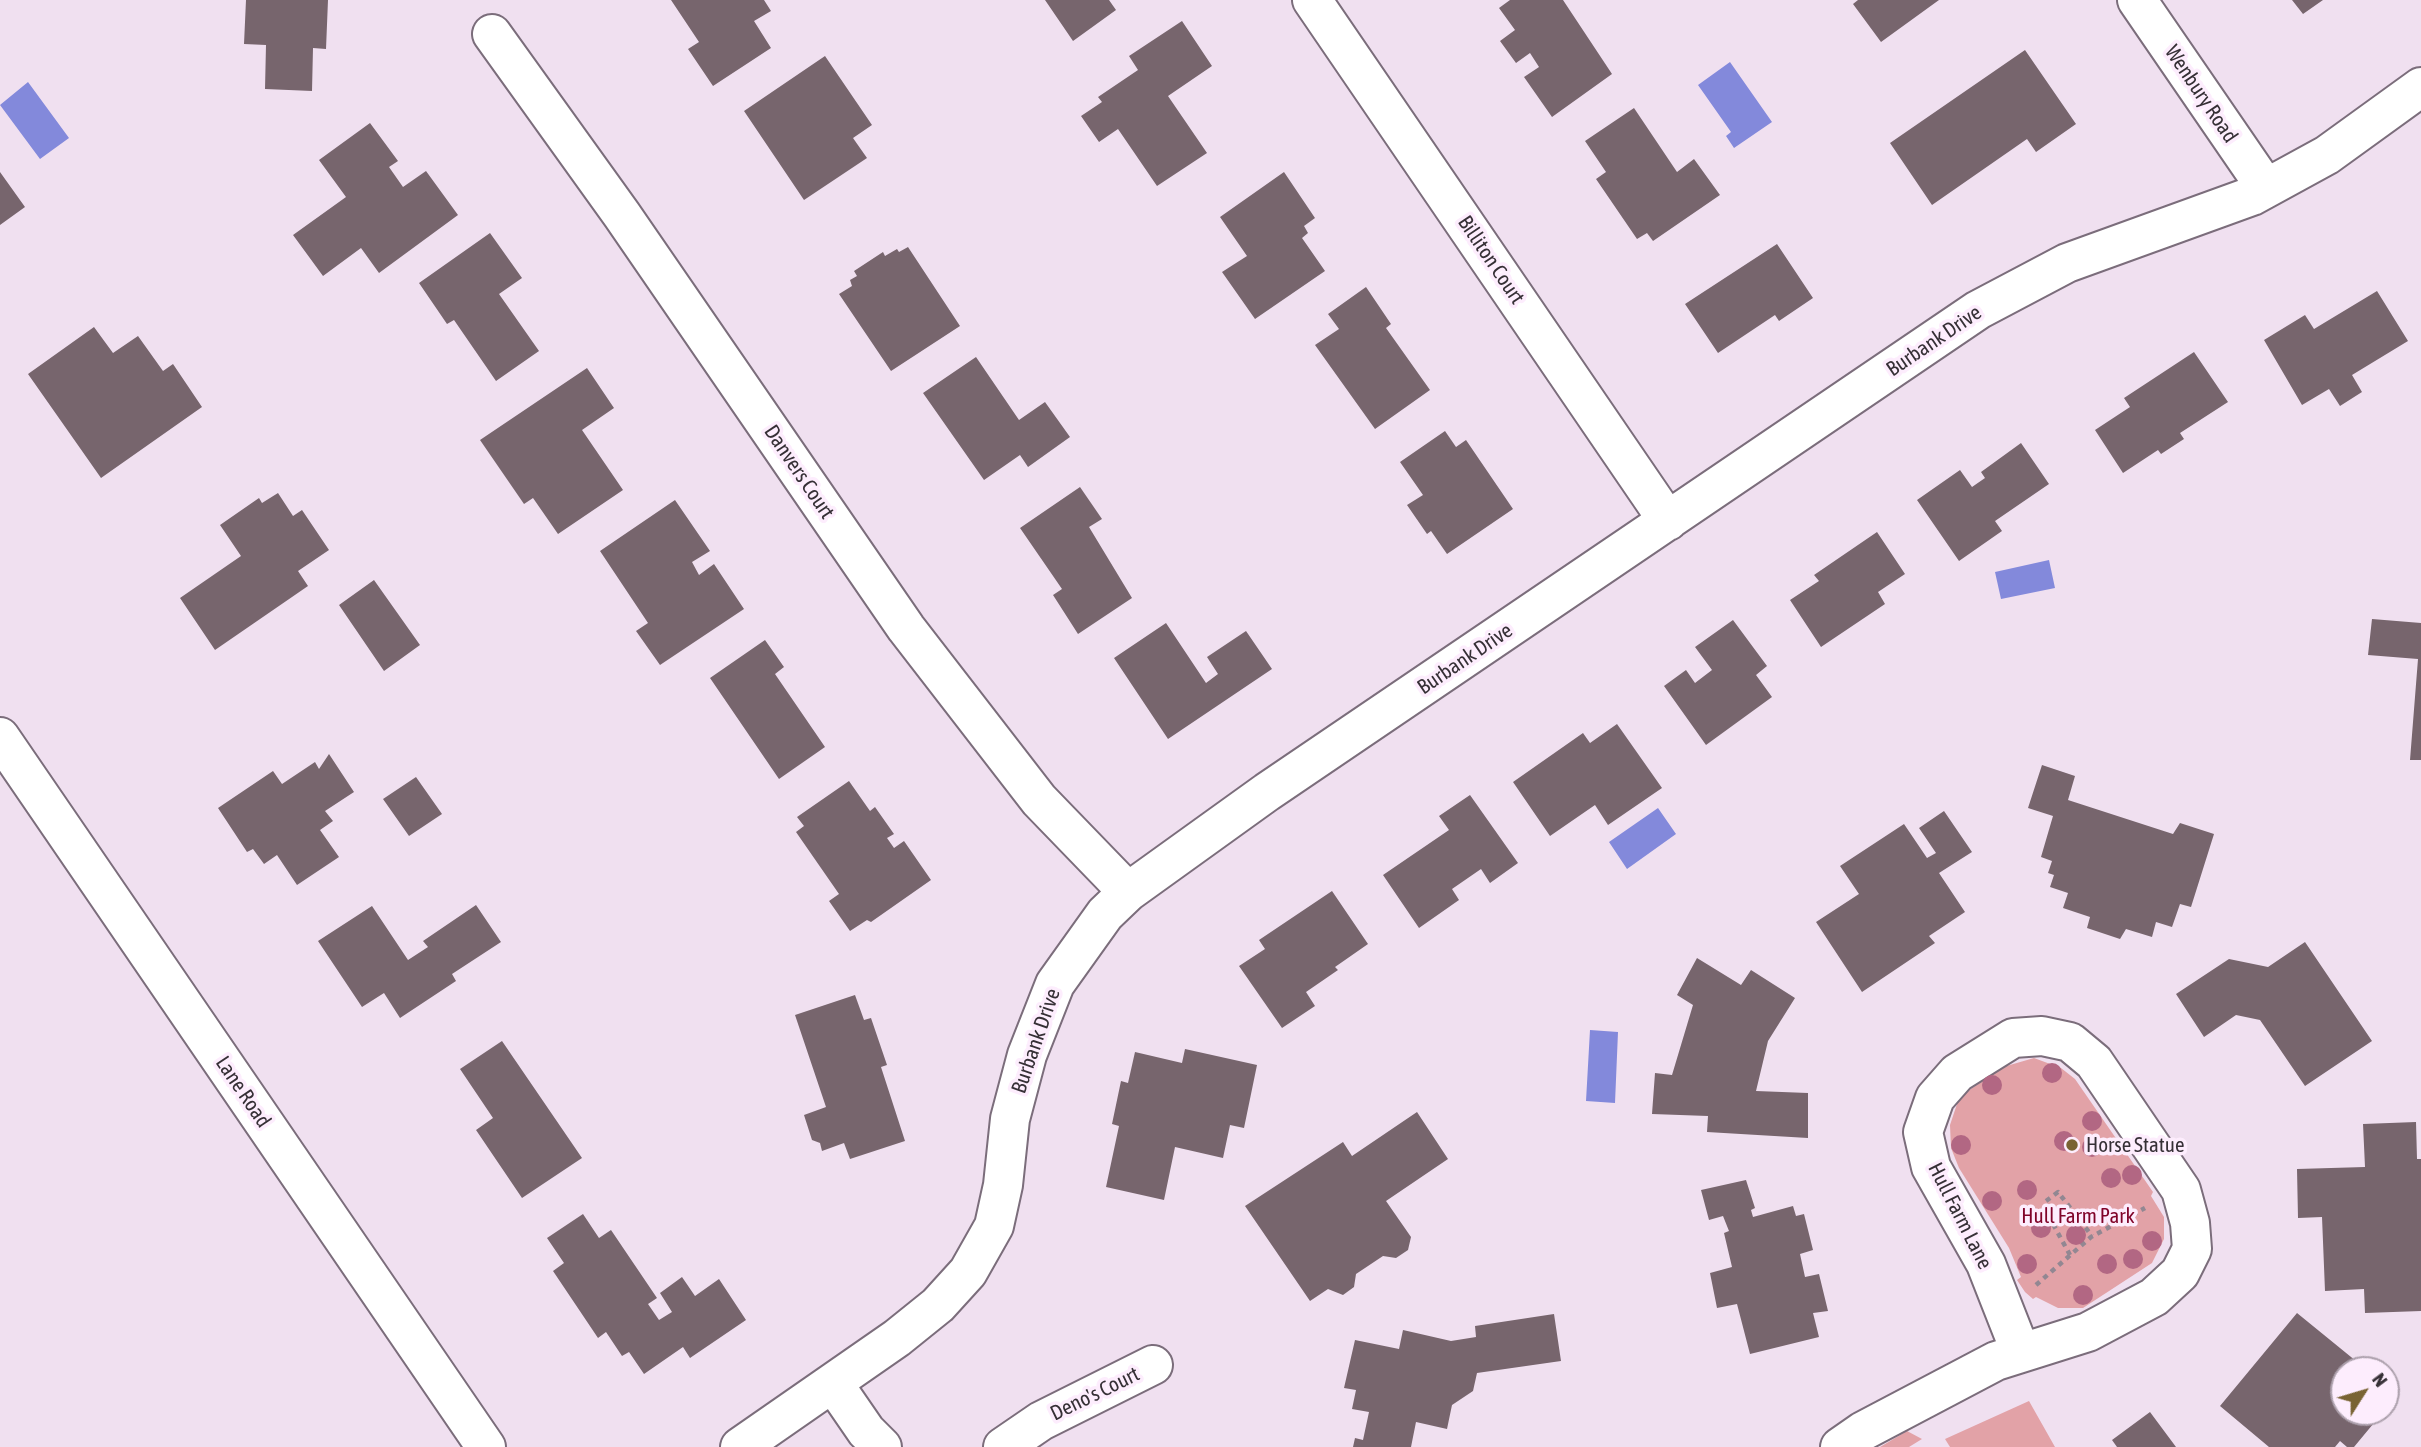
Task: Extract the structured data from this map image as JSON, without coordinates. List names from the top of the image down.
{
  "streets": {
    "street": [
      "Wenbury Road",
      "Billiton Court",
      "Burbank Drive",
      "Danvers Court",
      "Lane Road",
      "Hull Farm Lane",
      "Deno's Court"
    ]
  },
  "crossings": [
    ["Wenbury Road", "Burbank Drive"],
    ["Billiton Court", "Burbank Drive"],
    ["Burbank Drive", "Danvers Court"]
  ],
  "parks": ["Hull Farm Park"],
  "places": ["Horse Statue"],
  "north": "top right"
}
